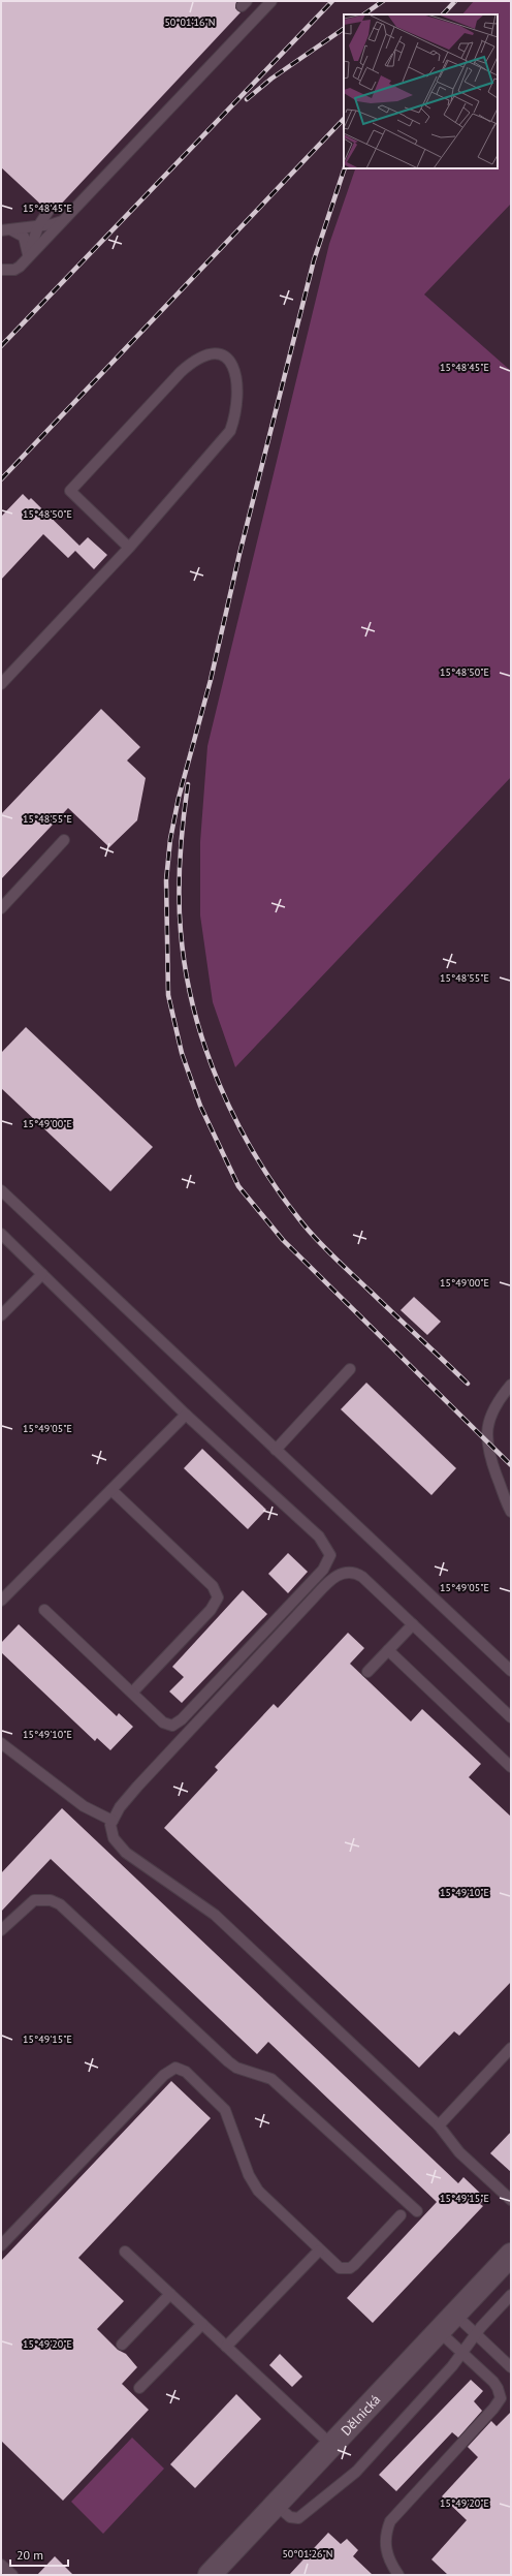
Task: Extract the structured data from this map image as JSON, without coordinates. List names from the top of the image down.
{
  "streets": {
    "street": ["Dělnická"]
  },
  "scale_bar": "20 m",
  "coordinates": [
    "50°01'16\"N",
    "15°48'45\"E",
    "15°48'50\"E",
    "15°48'55\"E",
    "15°49'00\"E",
    "15°49'05\"E",
    "15°49'10\"E",
    "15°49'15\"E",
    "15°49'20\"E",
    "50°01'26\"N"
  ]
}
